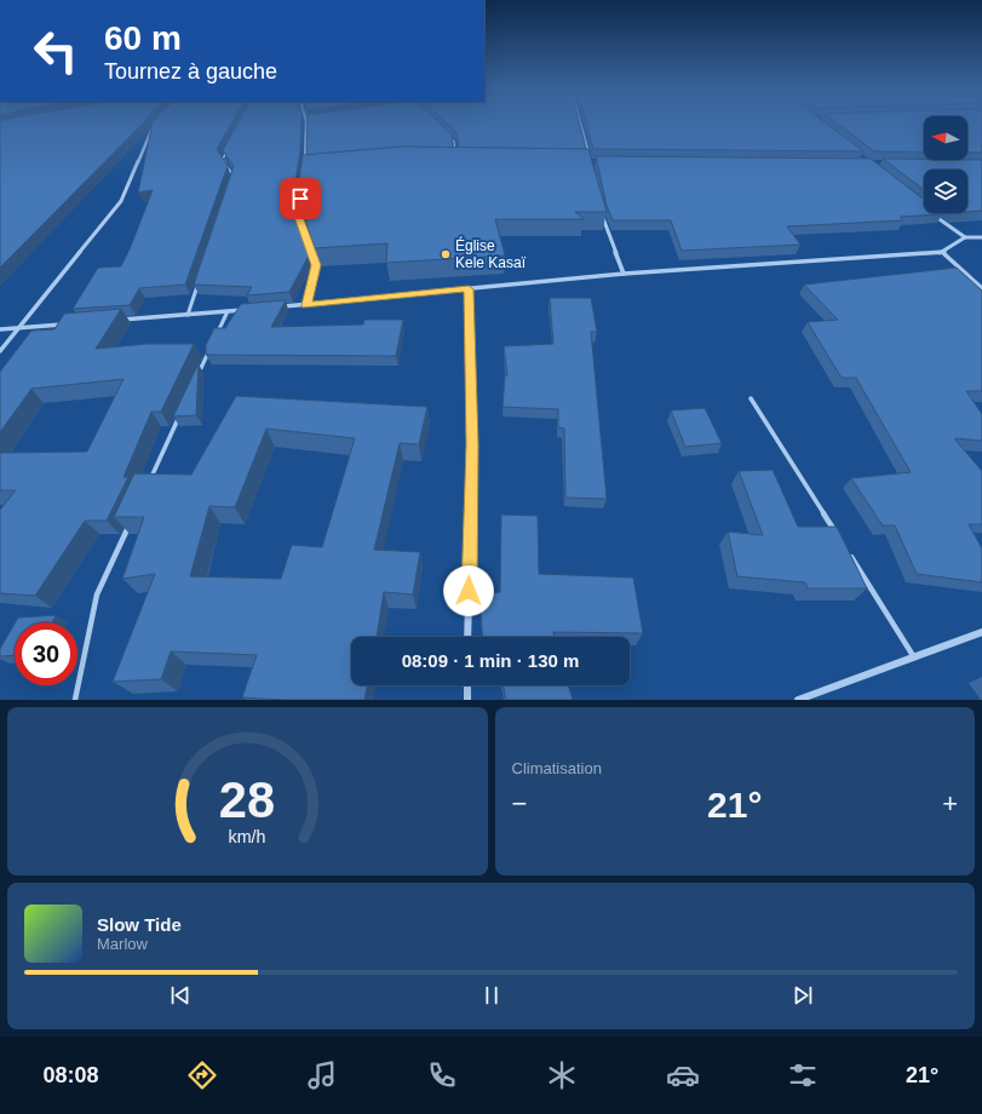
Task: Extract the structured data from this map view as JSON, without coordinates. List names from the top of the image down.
{
  "places": ["Église Kele Kasaï"],
  "north": "left",
  "page": {
    "turn": ["60 m", "Tournez à gauche"],
    "limit": "30",
    "trip": "08:09 · 1 min · 130 m",
    "tile": "Climatisation",
    "heat": ["−", "21°", "+"],
    "song": ["Slow Tide", "Marlow"],
    "tabs": ["08:08", "21°"],
    "gauge": ["28", "km/h"]
  }
}
